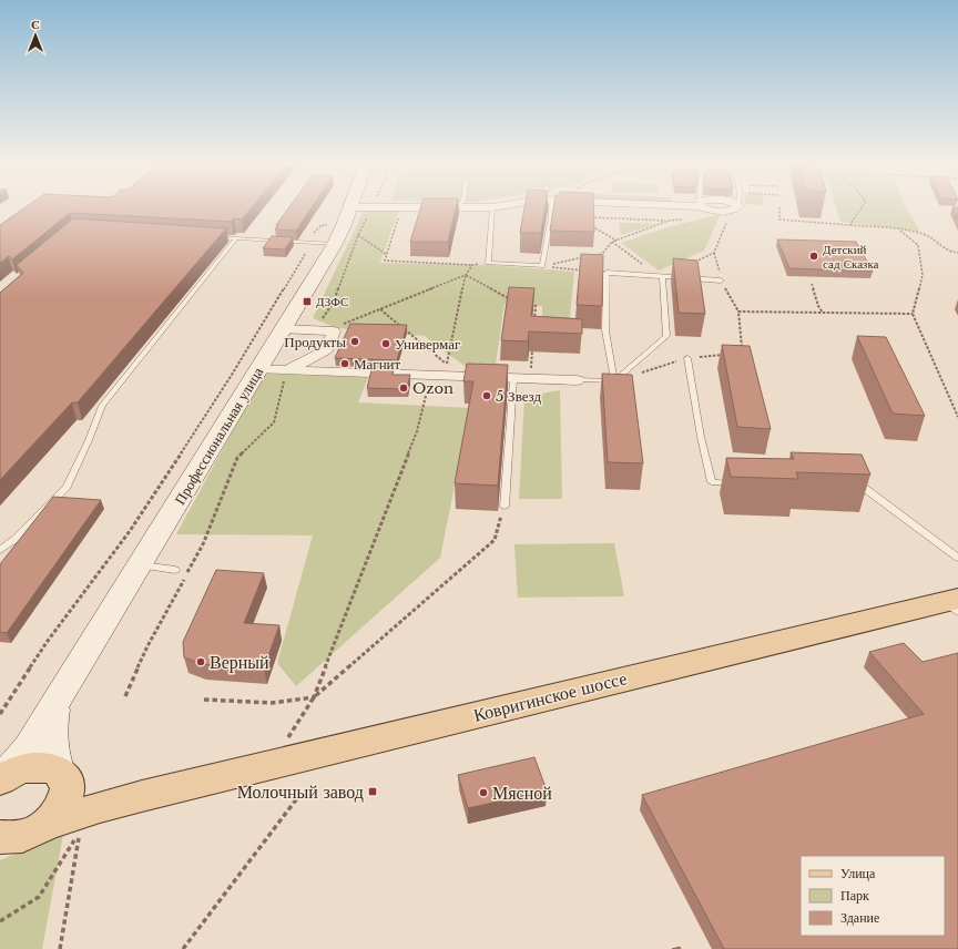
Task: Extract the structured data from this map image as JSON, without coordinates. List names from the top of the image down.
{
  "streets": {
    "main road": ["Профессиональная улица", "Ковригинское шоссе"]
  },
  "crossings": [
    ["Профессиональная улица", "Ковригинское шоссе"]
  ],
  "places": {
    "other": [
      "Детский сад Сказка",
      "Продукты",
      "Универмаг",
      "Магнит",
      "Ozon",
      "5 Звезд",
      "Верный",
      "Мясной"
    ],
    "transit": ["ДЗФС", "Молочный завод"]
  },
  "legend": ["Улица", "Парк", "Здание"],
  "north": "top"
}
